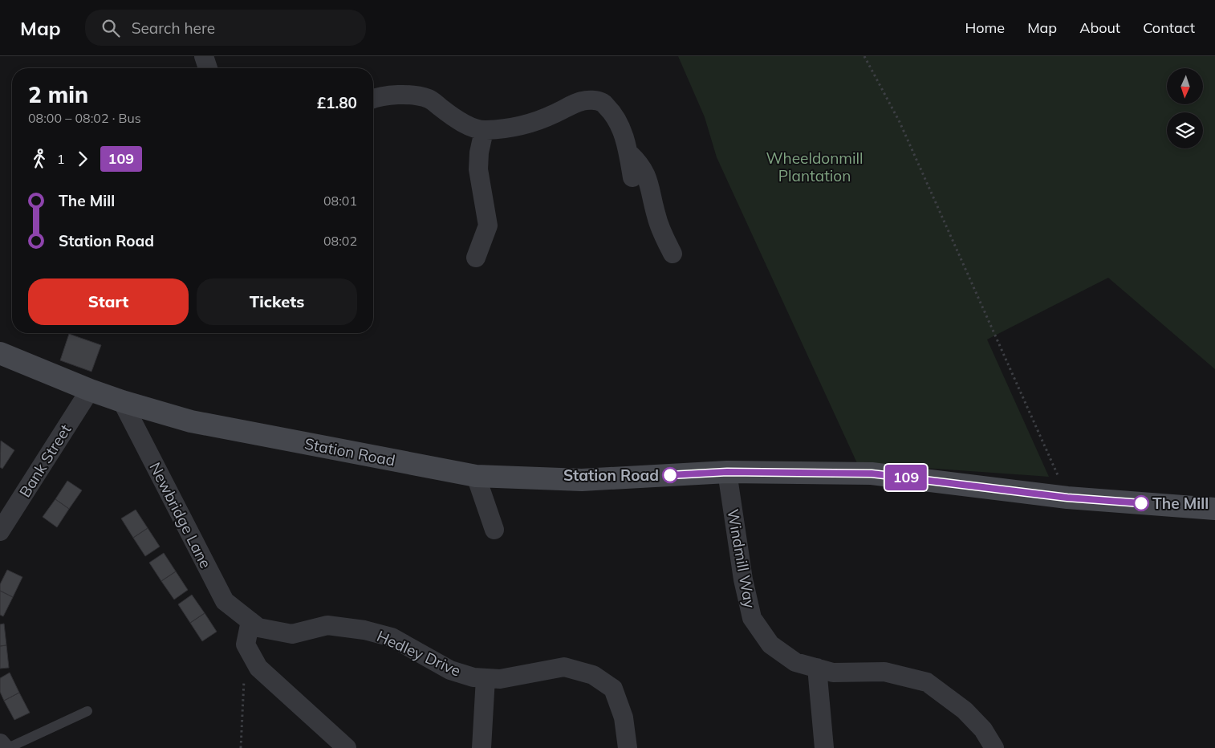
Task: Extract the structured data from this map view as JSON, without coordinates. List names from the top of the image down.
{
  "streets": {
    "main road": ["Station Road"],
    "street": [
      "Bank Street",
      "Newbridge Lane",
      "Windmill Way",
      "Hedley Drive"
    ]
  },
  "crossings": [
    ["Station Road", "Bank Street"],
    ["Station Road", "Newbridge Lane"],
    ["Station Road", "Windmill Way"],
    ["Newbridge Lane", "Hedley Drive"]
  ],
  "parks": ["Wheeldonmill Plantation"],
  "places": ["Station Road", "The Mill"],
  "lines": ["bus line 109"],
  "north": "bottom",
  "page": {
    "header": "Map",
    "search": "Search here",
    "nav": [
      "Home",
      "Map",
      "About",
      "Contact"
    ],
    "on_map": "109",
    "heading": ["2 min", "08:00 – 08:02 · Bus", "£1.80"],
    "legs": ["1", "109"],
    "list": [
      {
        "name": "The Mill",
        "value": "08:01"
      },
      {
        "name": "Station Road",
        "value": "08:02"
      }
    ],
    "buttons": ["Start", "Tickets"]
  }
}
